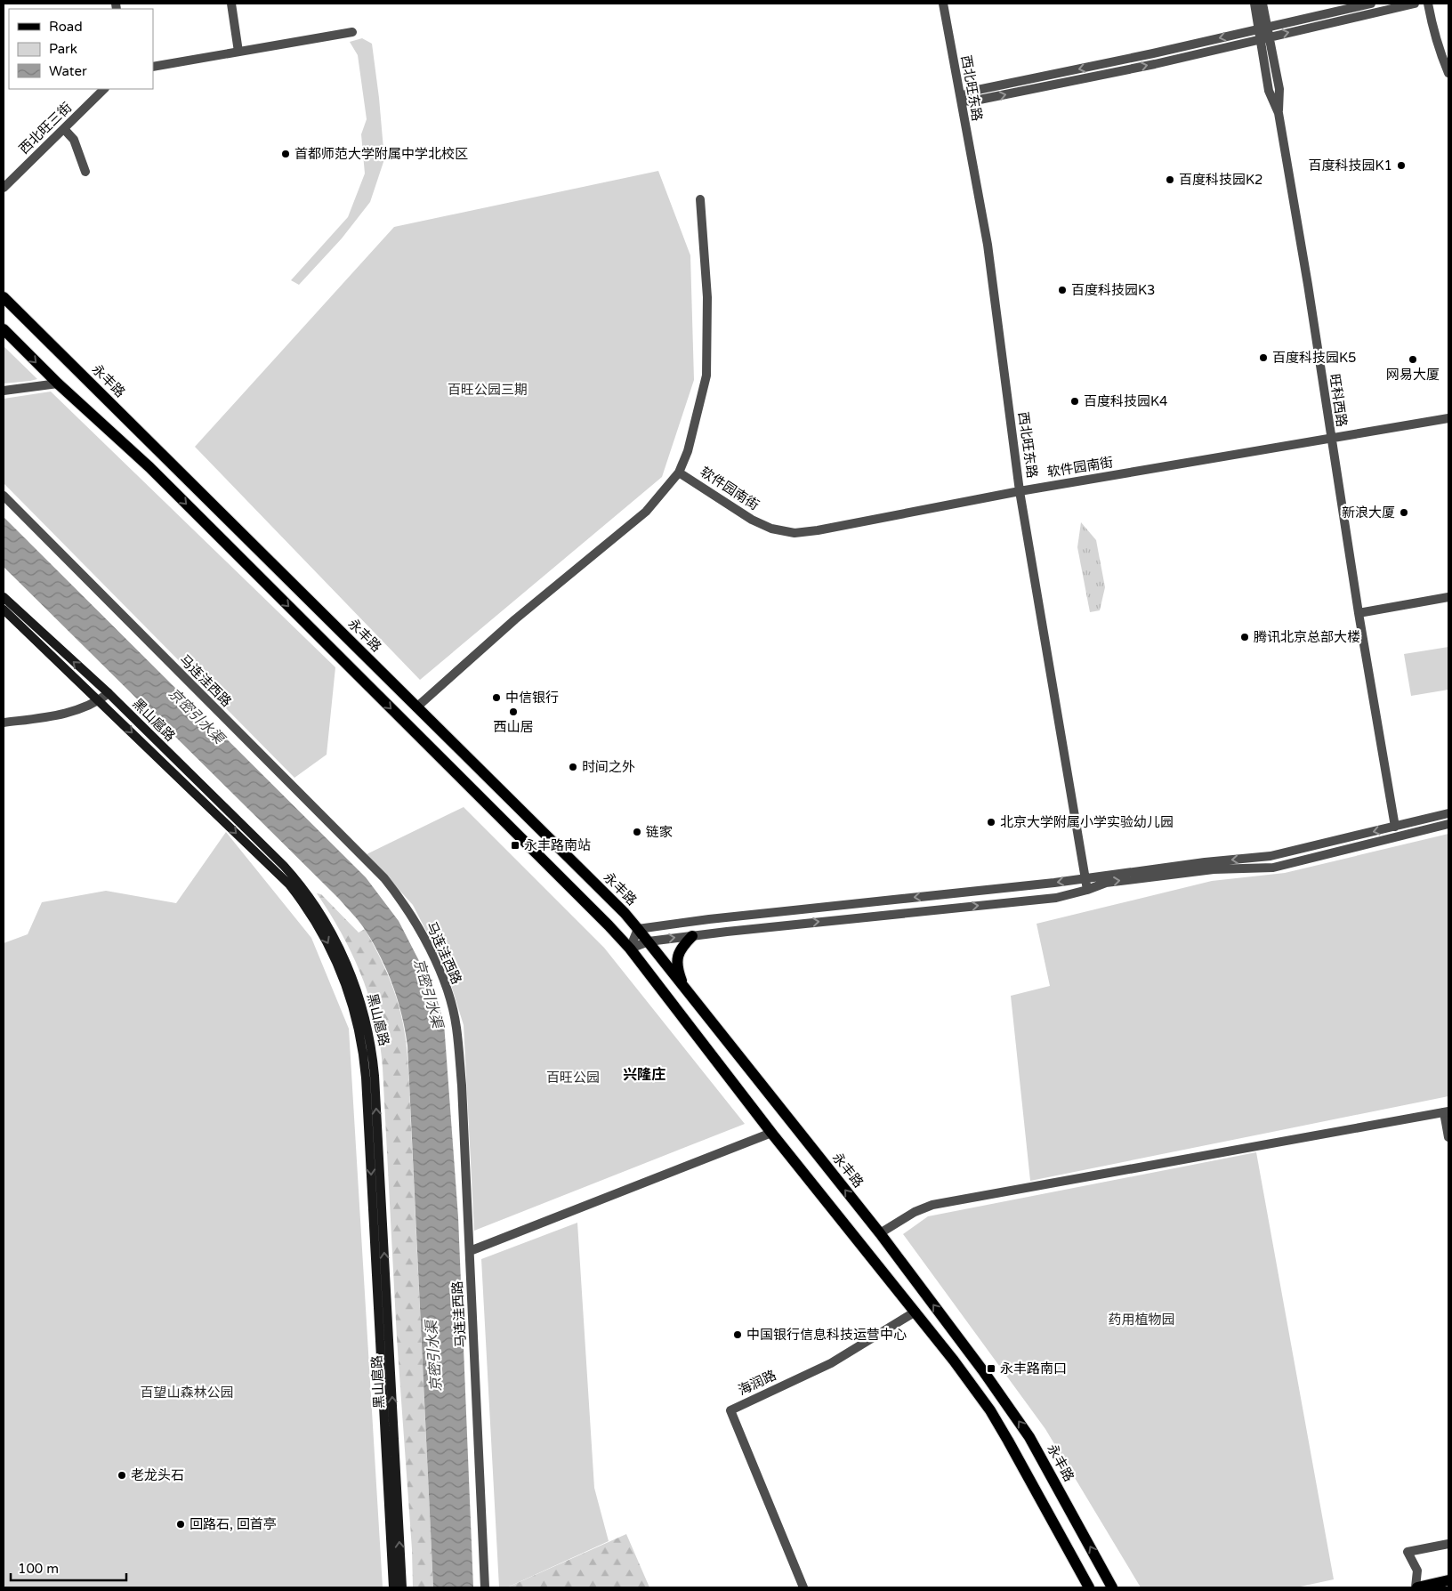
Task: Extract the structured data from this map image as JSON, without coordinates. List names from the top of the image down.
{
  "streets": {
    "main road": ["永丰路", "黑山扈路"],
    "street": [
      "西北旺东路",
      "西北旺三街",
      "旺科西路",
      "软件园南街",
      "马连洼西路",
      "海润路"
    ]
  },
  "crossings": [
    ["西北旺东路", "软件园南街"],
    ["旺科西路", "软件园南街"]
  ],
  "districts": ["兴隆庄"],
  "water": ["京密引水渠"],
  "parks": [
    "百旺公园三期",
    "百旺公园",
    "药用植物园",
    "百望山森林公园"
  ],
  "places": {
    "other": [
      "首都师范大学附属中学北校区",
      "百度科技园K1",
      "百度科技园K2",
      "百度科技园K3",
      "百度科技园K5",
      "网易大厦",
      "百度科技园K4",
      "新浪大厦",
      "腾讯北京总部大楼",
      "中信银行",
      "西山居",
      "时间之外",
      "北京大学附属小学实验幼儿园",
      "链家",
      "中国银行信息科技运营中心",
      "老龙头石",
      "回路石, 回首亭"
    ],
    "transit": ["永丰路南站", "永丰路南口"]
  },
  "legend": ["Road", "Park", "Water"],
  "scale_bar": "100 m"
}
